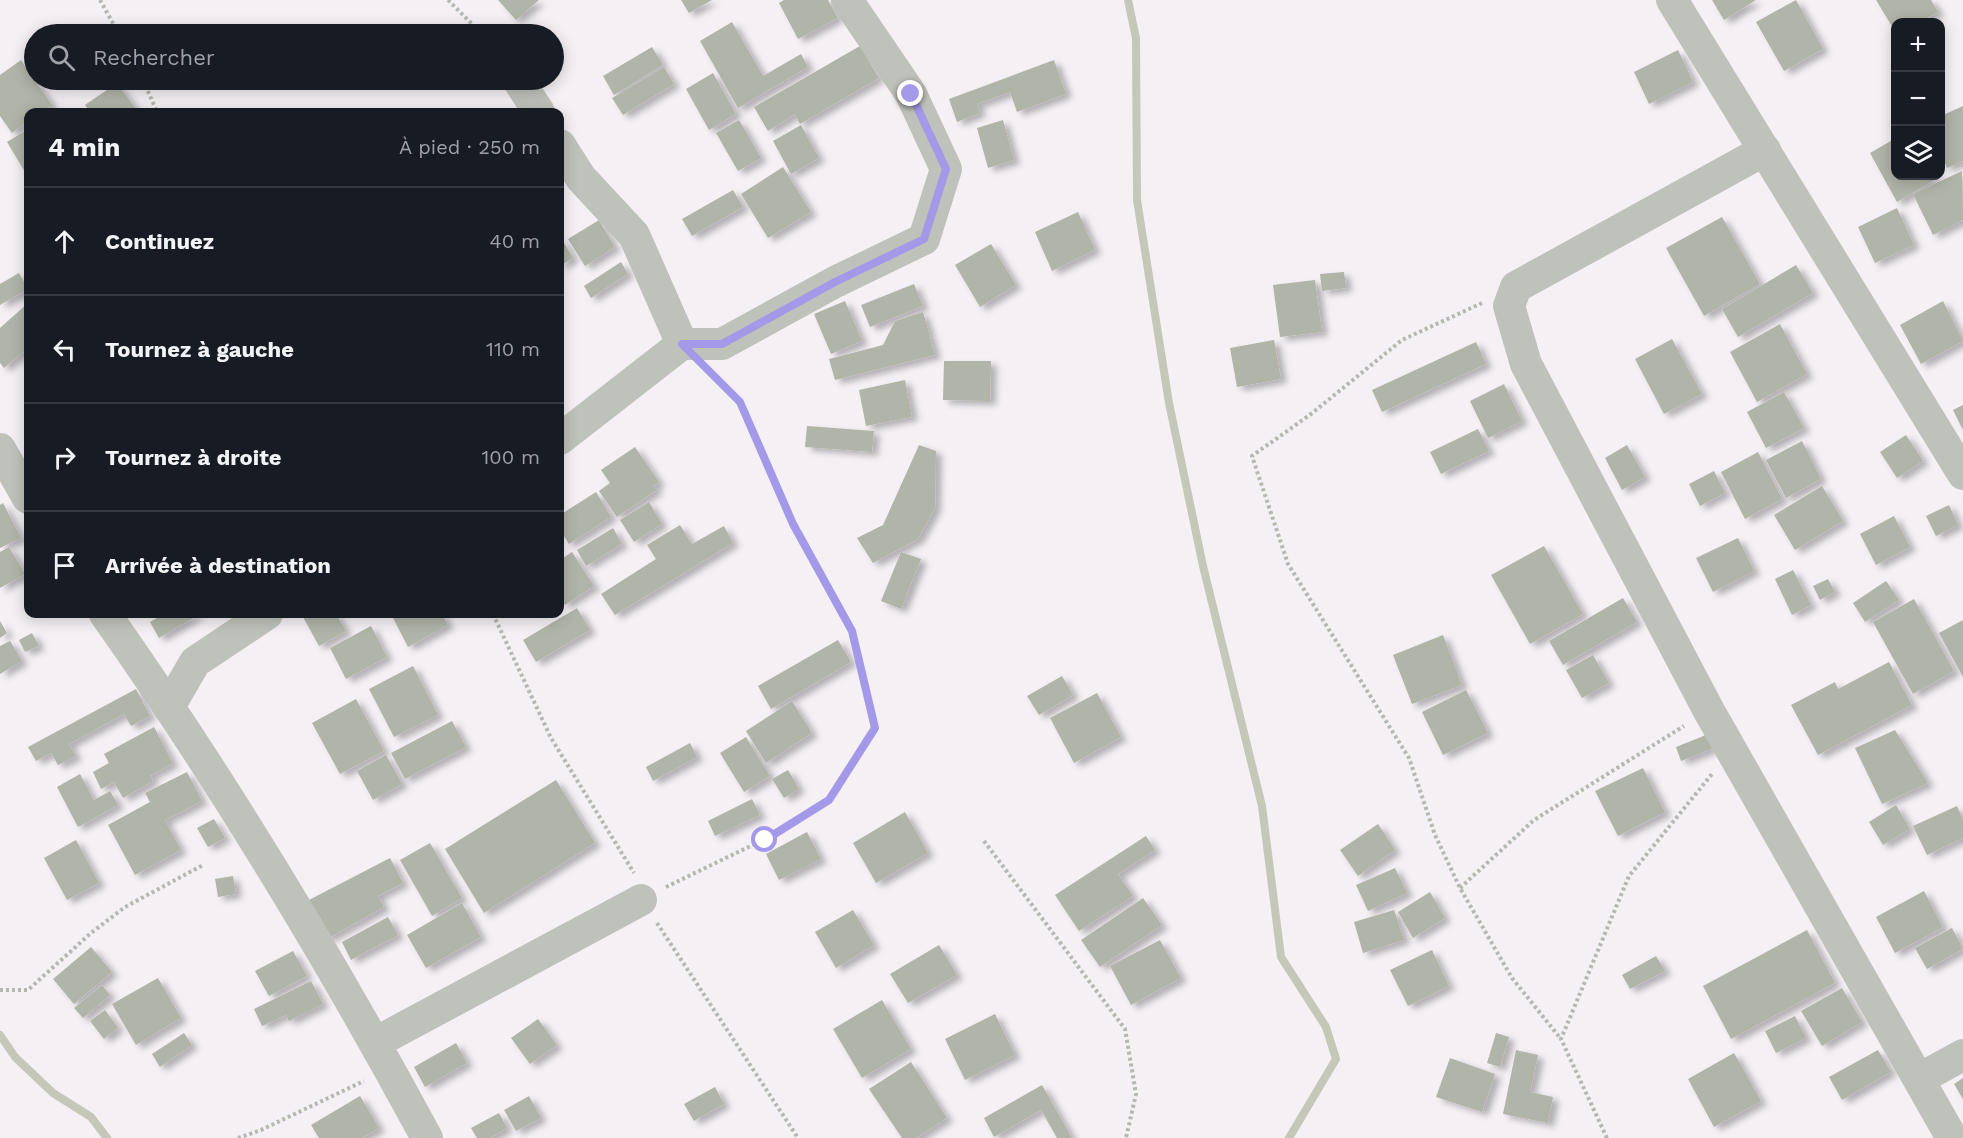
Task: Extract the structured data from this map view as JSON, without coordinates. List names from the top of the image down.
{
  "page": {
    "map_buttons": ["+", "−"],
    "search": "Rechercher",
    "heading": ["4 min", "À pied · 250 m"],
    "list": [
      ["Continuez", "40 m"],
      ["Tournez à gauche", "110 m"],
      ["Tournez à droite", "100 m"],
      "Arrivée à destination"
    ]
  }
}
